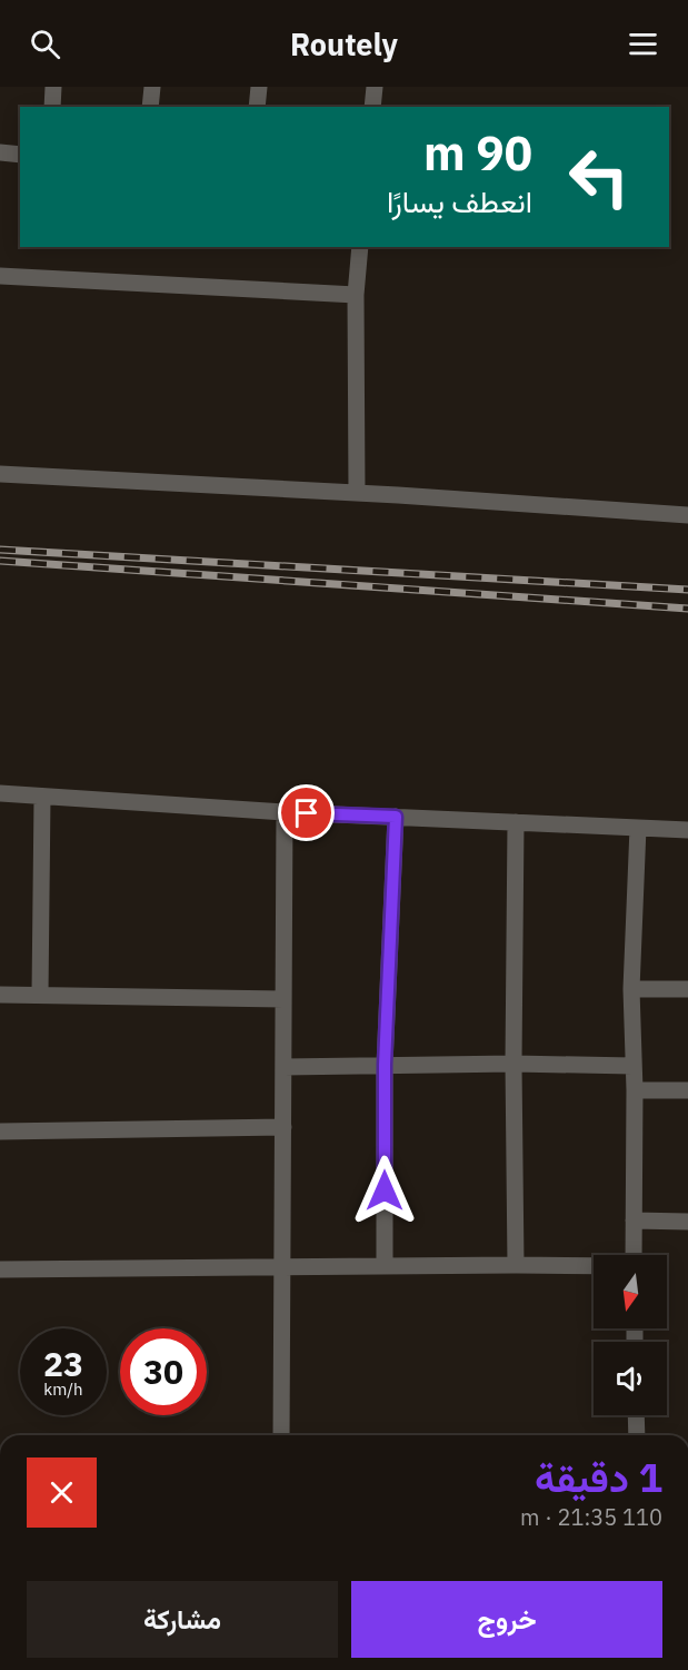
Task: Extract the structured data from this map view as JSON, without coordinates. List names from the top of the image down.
{
  "north": "bottom",
  "page": {
    "header": "Routely",
    "turn": ["90 m", "انعطف يسارًا"],
    "speed": "23 km/h",
    "limit": "30",
    "heading": ["1 دقيقة", "110 m · 21:35"],
    "buttons": ["خروج", "مشاركة"]
  }
}
